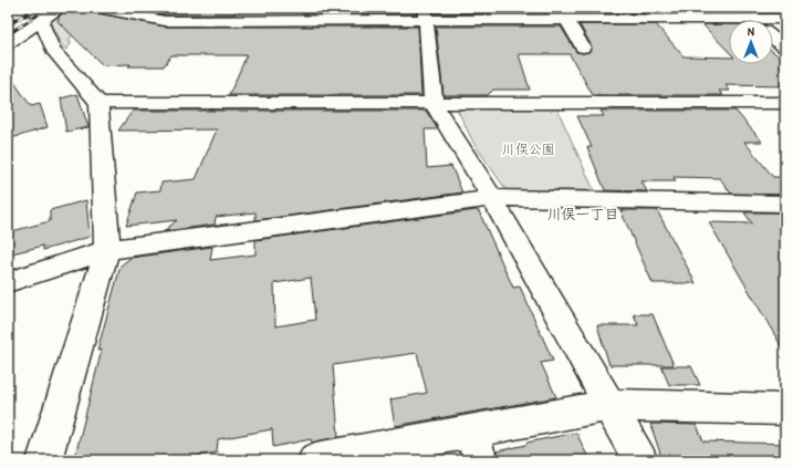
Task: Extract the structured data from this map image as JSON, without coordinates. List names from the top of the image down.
{
  "districts": ["川俣一丁目"],
  "parks": ["川俣公園"],
  "north": "top"
}
